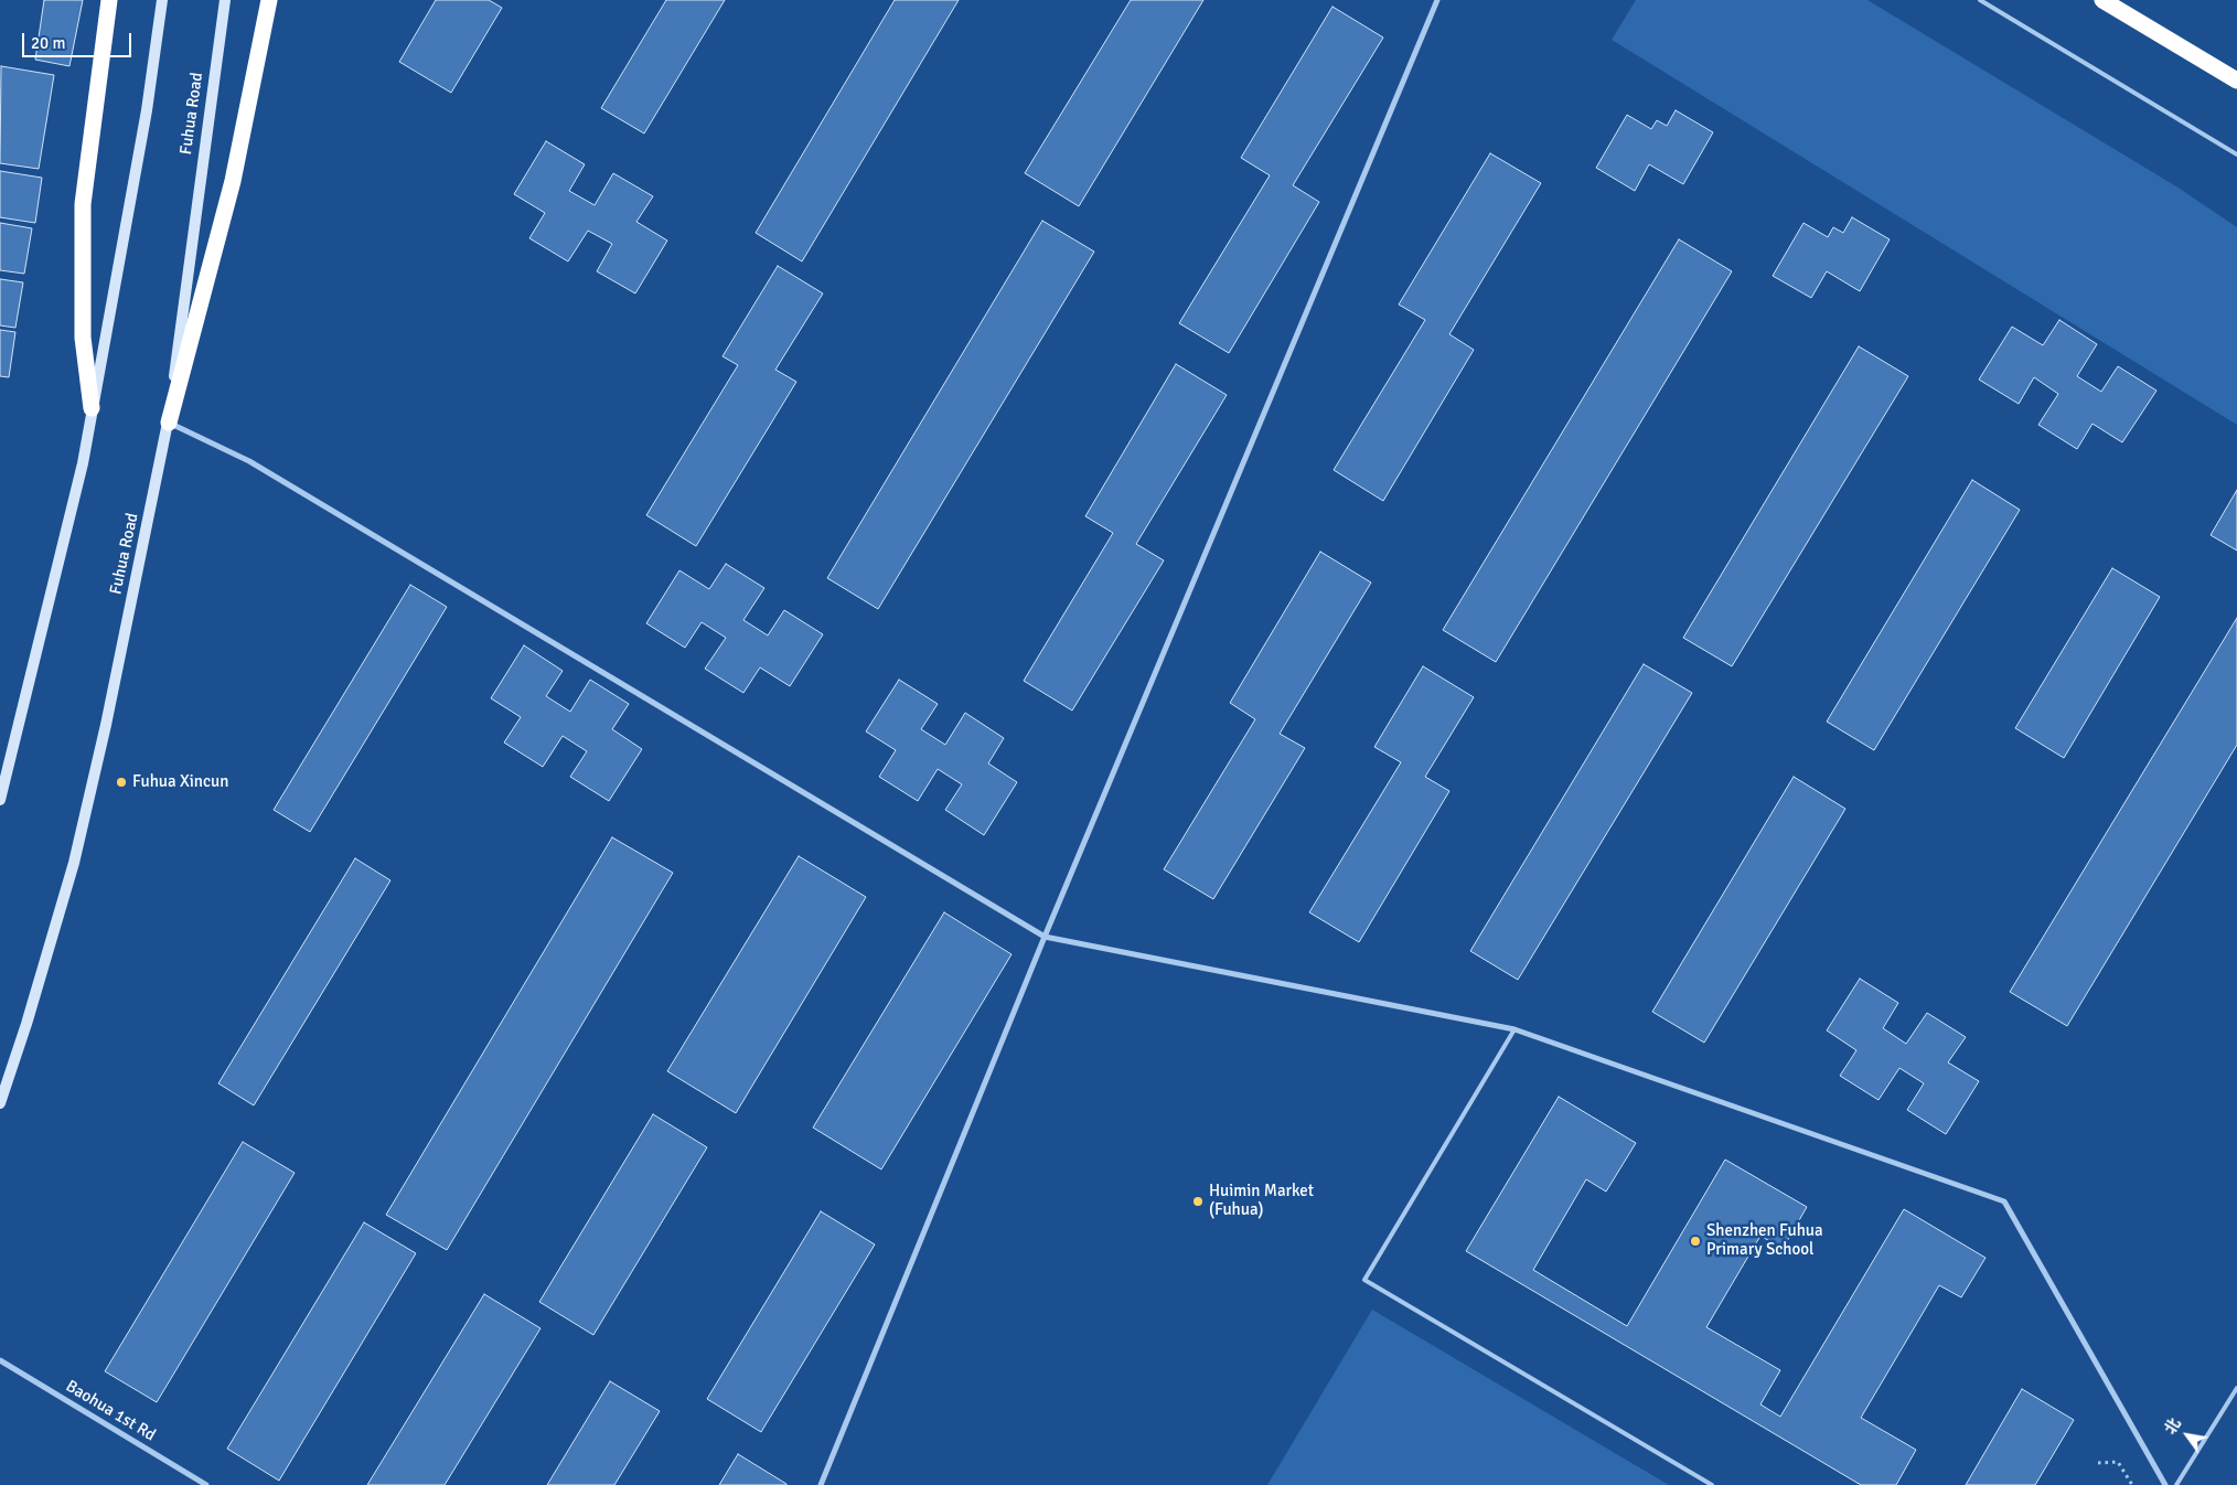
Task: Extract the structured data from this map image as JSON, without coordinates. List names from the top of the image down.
{
  "streets": {
    "main road": ["Fuhua Road"],
    "street": ["Baohua 1st Rd"]
  },
  "places": ["Fuhua Xincun", "Huimin Market (Fuhua)", "Shenzhen Fuhua Primary School"],
  "scale_bar": "20 m",
  "north": "top left"
}
